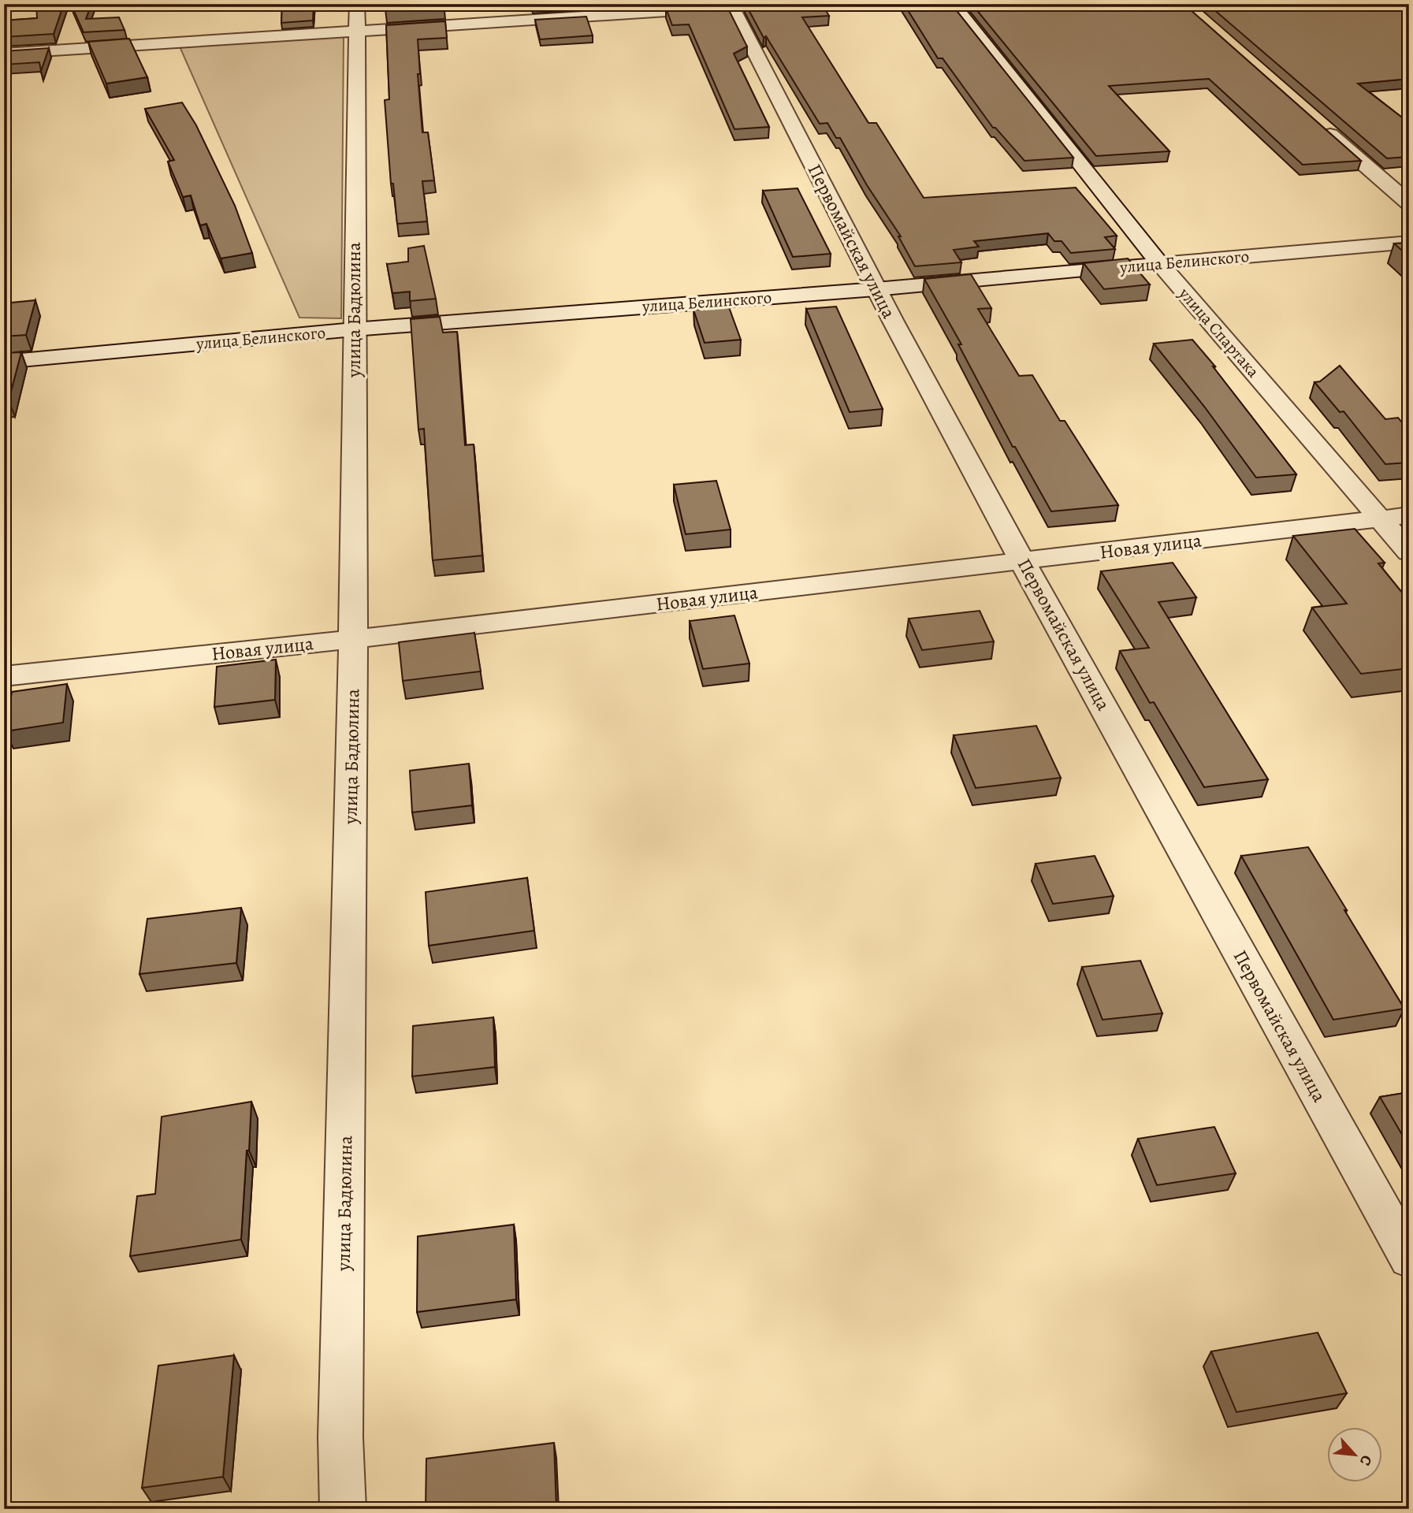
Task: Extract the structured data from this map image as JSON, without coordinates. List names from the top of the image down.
{
  "streets": {
    "street": [
      "Первомайская улица",
      "улица Белинского",
      "улица Бадюлина",
      "улица Спартака",
      "Новая улица"
    ]
  },
  "crossings": [
    ["Первомайская улица", "улица Белинского"],
    ["Первомайская улица", "Новая улица"],
    ["улица Белинского", "улица Бадюлина"],
    ["улица Белинского", "улица Спартака"],
    ["улица Бадюлина", "Новая улица"],
    ["улица Спартака", "Новая улица"]
  ],
  "north": "bottom right"
}
